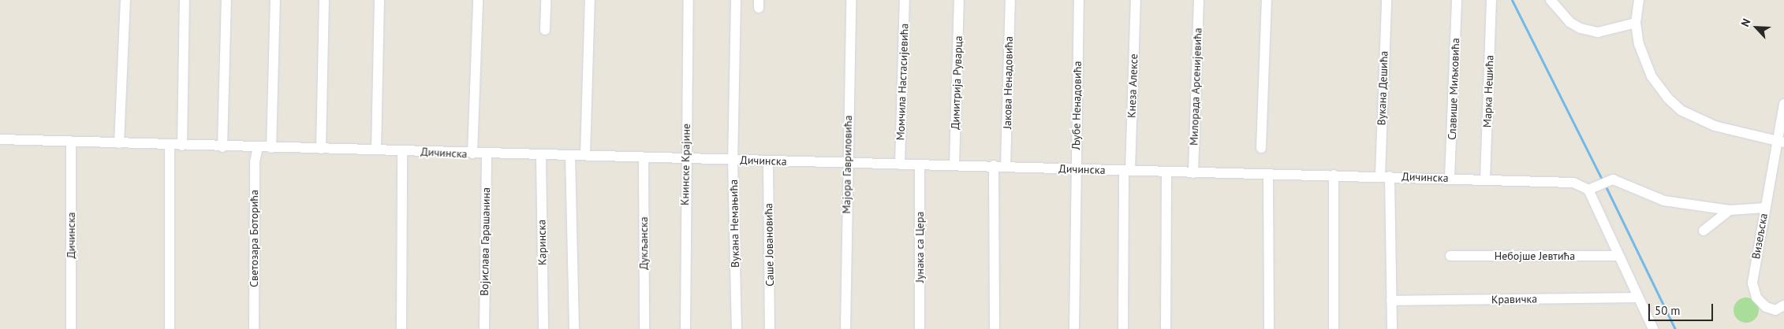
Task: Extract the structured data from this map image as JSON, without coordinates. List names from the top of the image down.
{
  "streets": {
    "street": [
      "Момчила Настасијевића",
      "Димитрија Руварца",
      "Јакова Ненадовића",
      "Кнеза Алексе",
      "Милорада Арсенијевића",
      "Вукана Дешића",
      "Славише Миљковића",
      "Марка Нешића",
      "Љубе Ненадовића",
      "Дичинска",
      "Книнске Крајине",
      "Мајора Гавриловића",
      "Вукана Немањића",
      "Визељска",
      "Светозара Боторића",
      "Војислава Гарашанина",
      "Каринска",
      "Дукљанска",
      "Саше Јовановића",
      "Јунака са Цера",
      "Небојше Јевтића",
      "Кравичка"
    ]
  },
  "crossings": [
    ["Момчила Настасијевића", "Дичинска"],
    ["Димитрија Руварца", "Дичинска"],
    ["Јакова Ненадовића", "Дичинска"],
    ["Кнеза Алексе", "Дичинска"],
    ["Милорада Арсенијевића", "Дичинска"],
    ["Вукана Дешића", "Дичинска"],
    ["Вукана Дешића", "Кравичка"],
    ["Славише Миљковића", "Дичинска"],
    ["Марка Нешића", "Дичинска"],
    ["Љубе Ненадовића", "Дичинска"],
    ["Дичинска", "Книнске Крајине"],
    ["Дичинска", "Мајора Гавриловића"],
    ["Дичинска", "Вукана Немањића"],
    ["Дичинска", "Светозара Боторића"],
    ["Дичинска", "Војислава Гарашанина"],
    ["Дичинска", "Каринска"],
    ["Дичинска", "Дукљанска"],
    ["Дичинска", "Саше Јовановића"],
    ["Дичинска", "Јунака са Цера"]
  ],
  "scale_bar": "50 m",
  "north": "top left"
}
